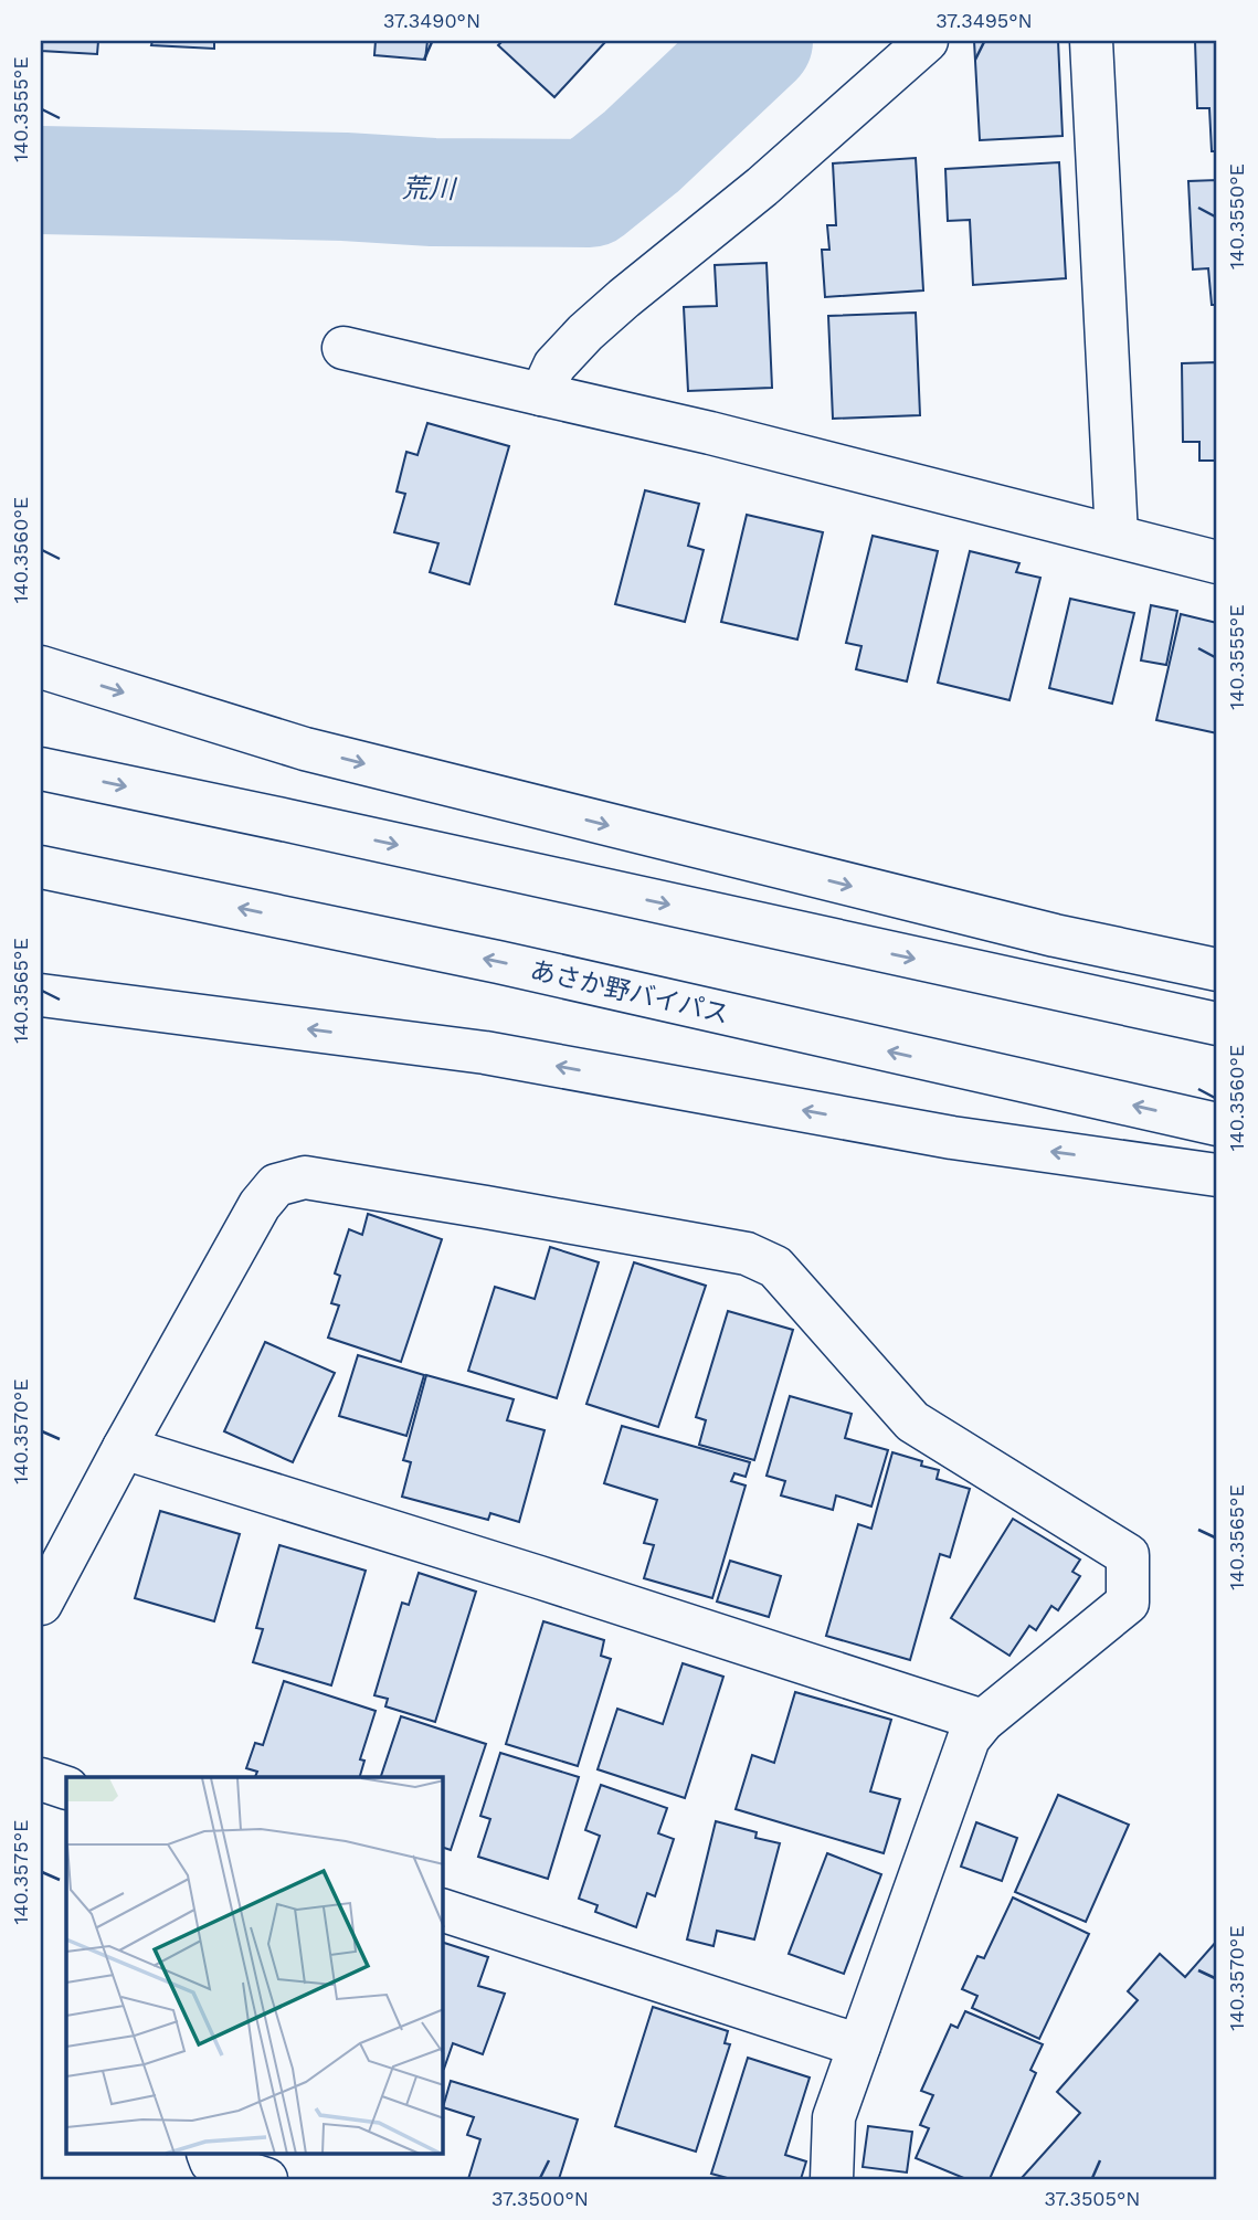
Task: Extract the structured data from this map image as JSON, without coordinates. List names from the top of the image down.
{
  "streets": {
    "main road": ["あさか野バイパス"]
  },
  "water": ["荒川"],
  "coordinates": [
    "37.3490°N",
    "37.3495°N",
    "140.3555°E",
    "140.3550°E",
    "140.3560°E",
    "140.3565°E",
    "140.3570°E",
    "140.3575°E",
    "37.3500°N",
    "37.3505°N"
  ]
}
